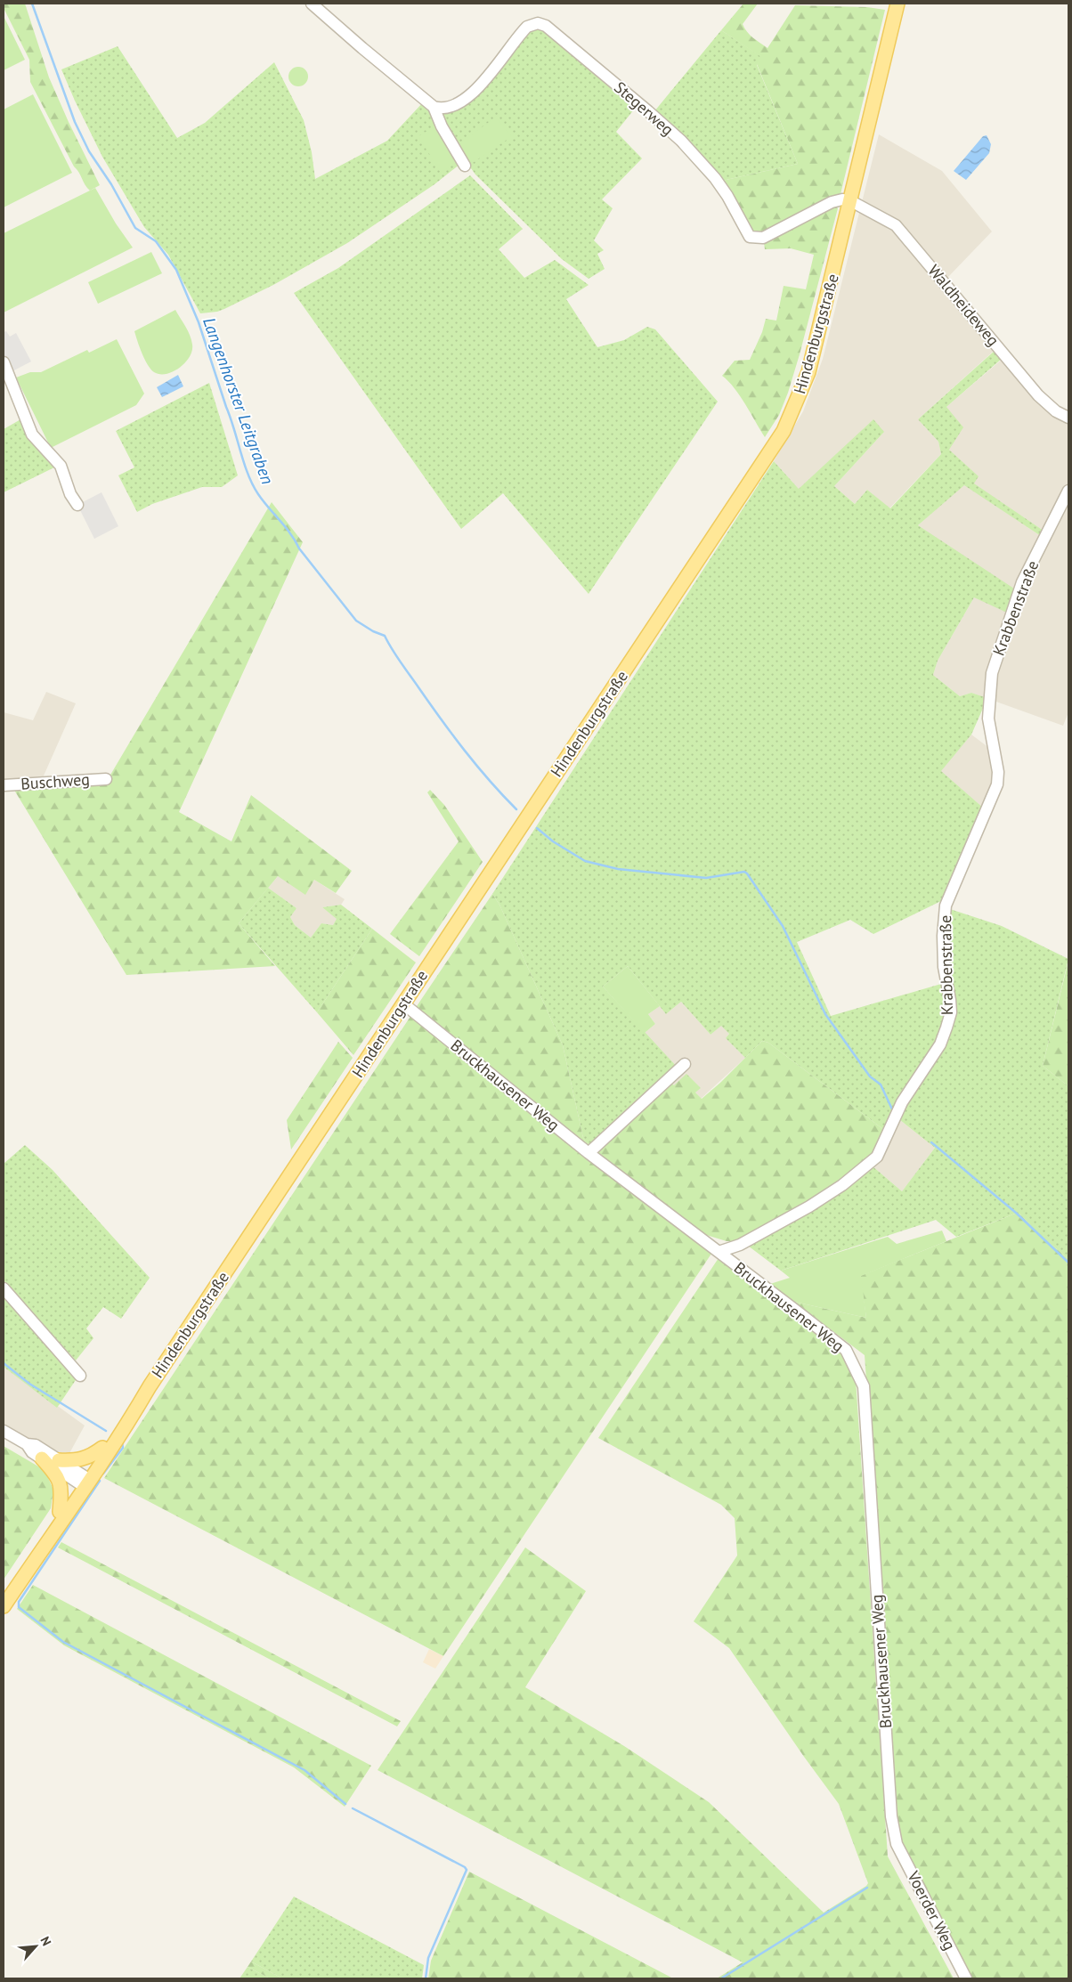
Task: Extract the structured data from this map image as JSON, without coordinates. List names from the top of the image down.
{
  "streets": {
    "main road": ["Hindenburgstraße"],
    "street": [
      "Stegerweg",
      "Waldheideweg",
      "Krabbenstraße",
      "Buschweg",
      "Bruckhausener Weg",
      "Voerder Weg"
    ]
  },
  "crossings": [
    ["Stegerweg", "Waldheideweg"],
    ["Stegerweg", "Hindenburgstraße"],
    ["Waldheideweg", "Hindenburgstraße"],
    ["Hindenburgstraße", "Bruckhausener Weg"],
    ["Krabbenstraße", "Bruckhausener Weg"],
    ["Bruckhausener Weg", "Voerder Weg"]
  ],
  "water": ["Langenhorster Leitgraben"],
  "north": "top right"
}
